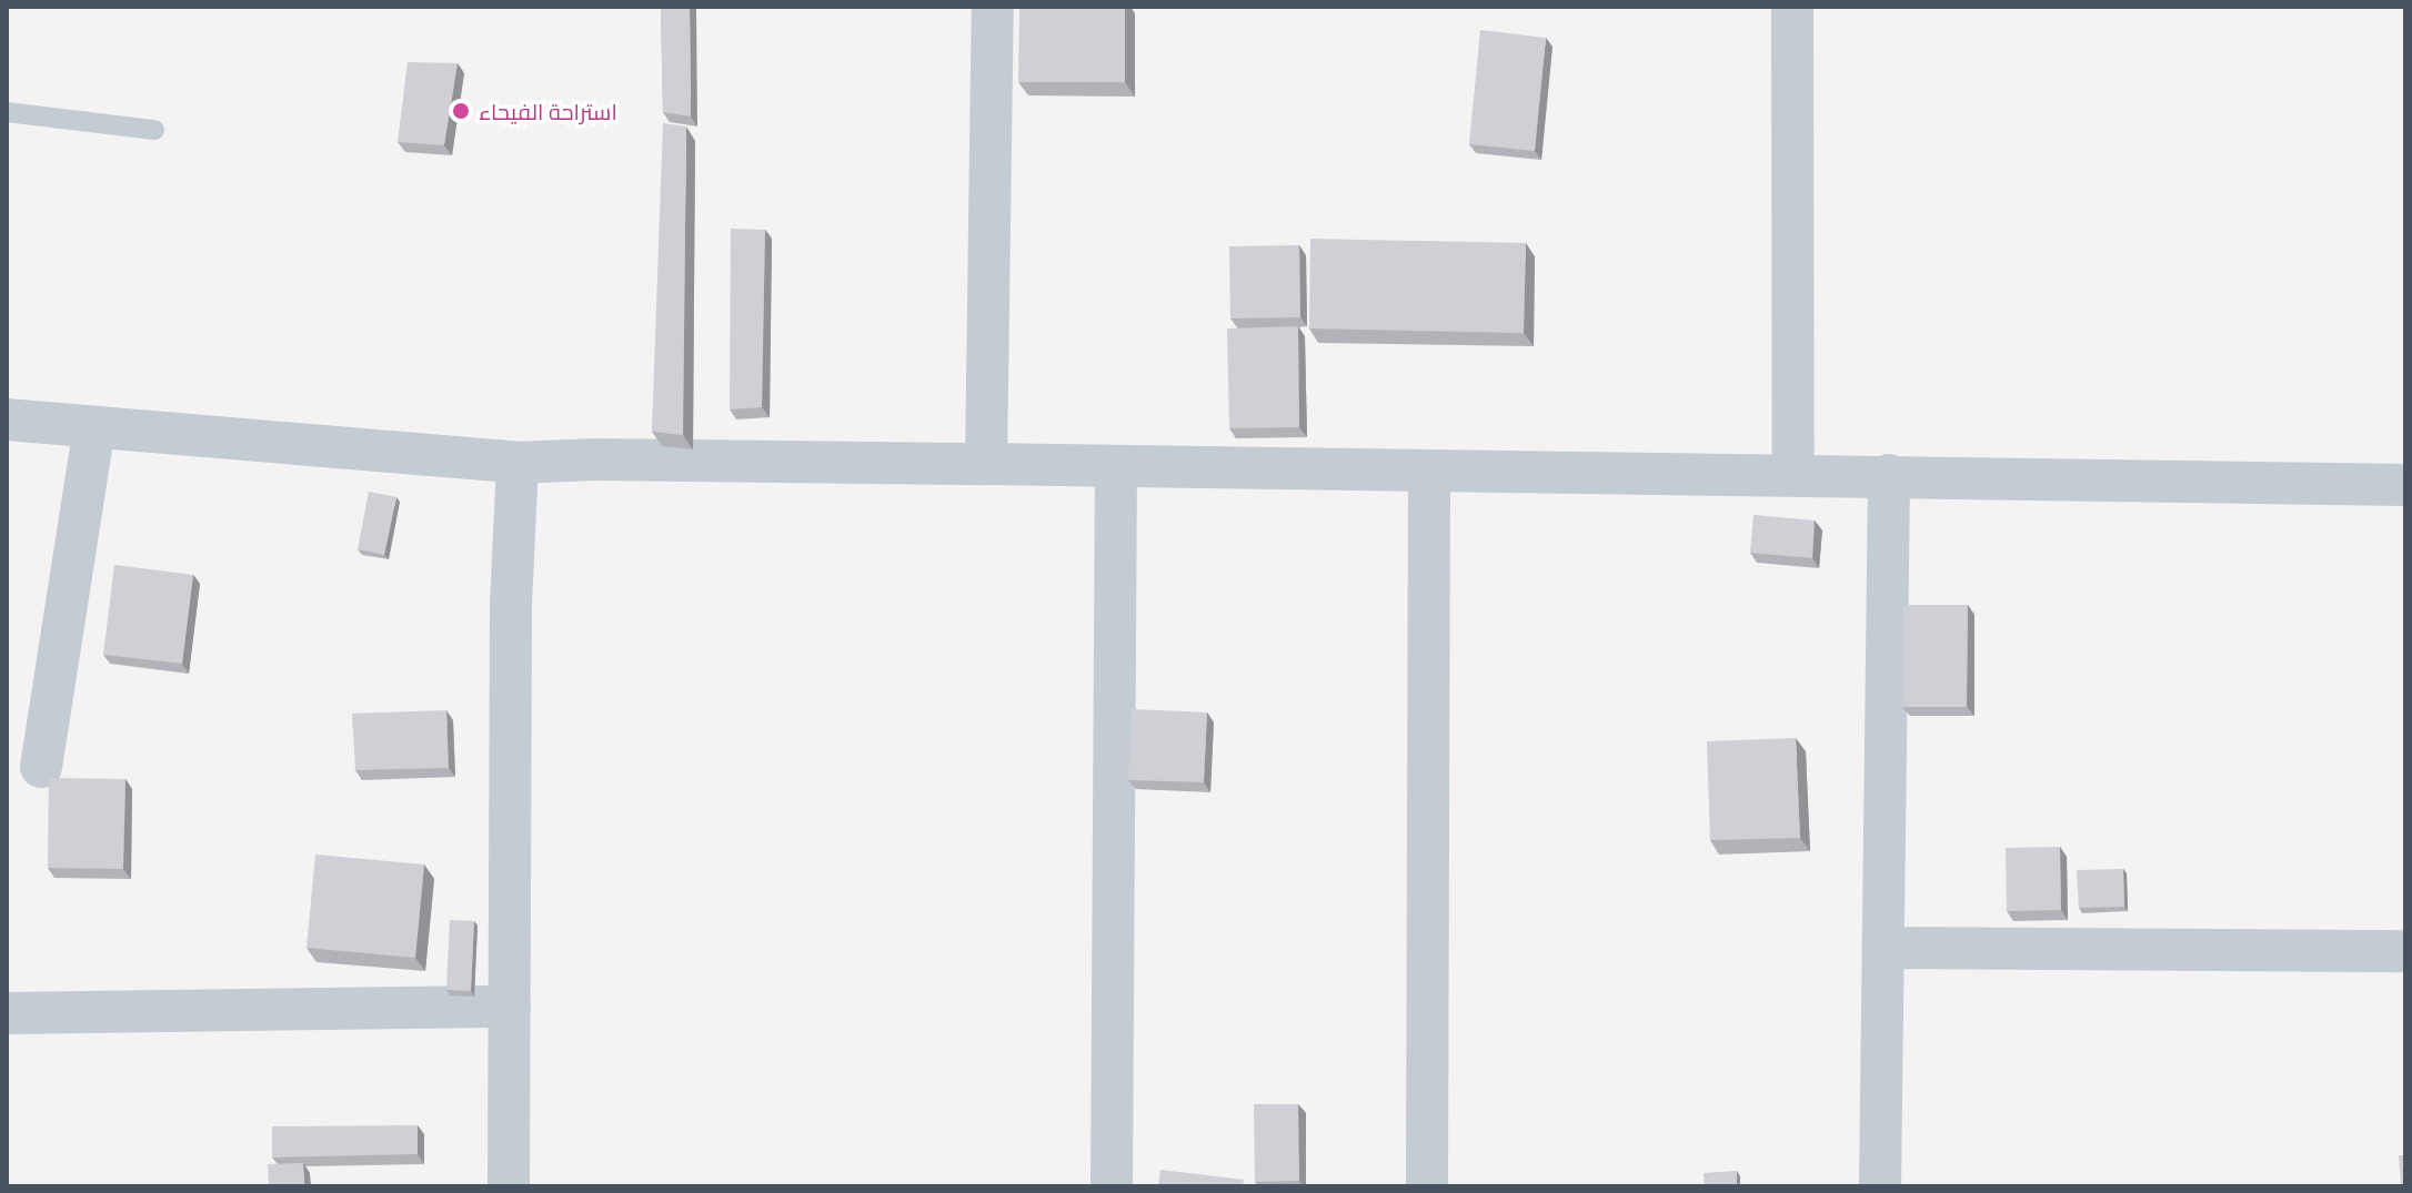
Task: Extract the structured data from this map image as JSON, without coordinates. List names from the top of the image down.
{
  "places": ["استراحة الفيحاء"]
}
